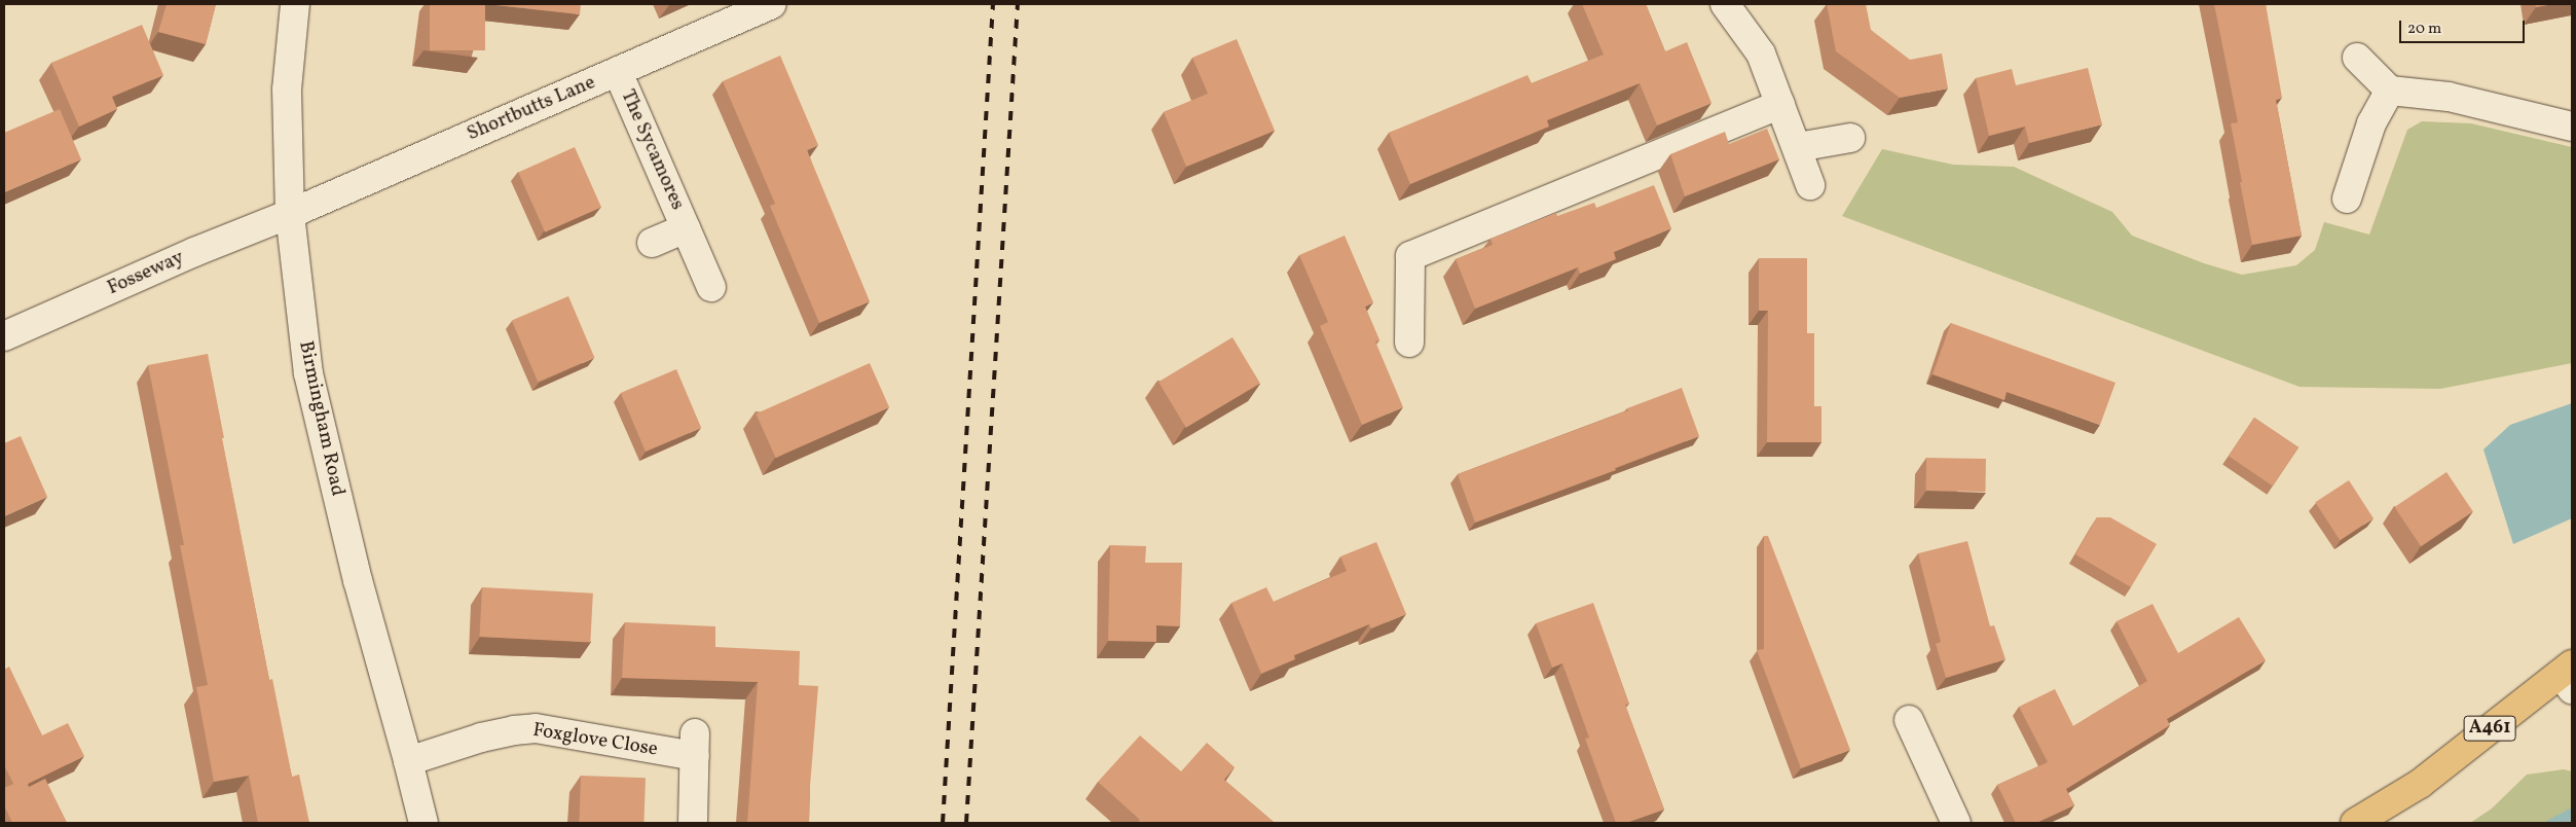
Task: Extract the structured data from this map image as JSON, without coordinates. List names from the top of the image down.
{
  "streets": {
    "highway": ["A461"],
    "street": [
      "Shortbutts Lane",
      "The Sycamores",
      "Fosseway",
      "Birmingham Road",
      "Foxglove Close"
    ]
  },
  "crossings": [
    ["Shortbutts Lane", "The Sycamores"],
    ["Shortbutts Lane", "Fosseway"],
    ["Shortbutts Lane", "Birmingham Road"],
    ["Fosseway", "Birmingham Road"],
    ["Birmingham Road", "Foxglove Close"]
  ],
  "scale_bar": "20 m"
}
